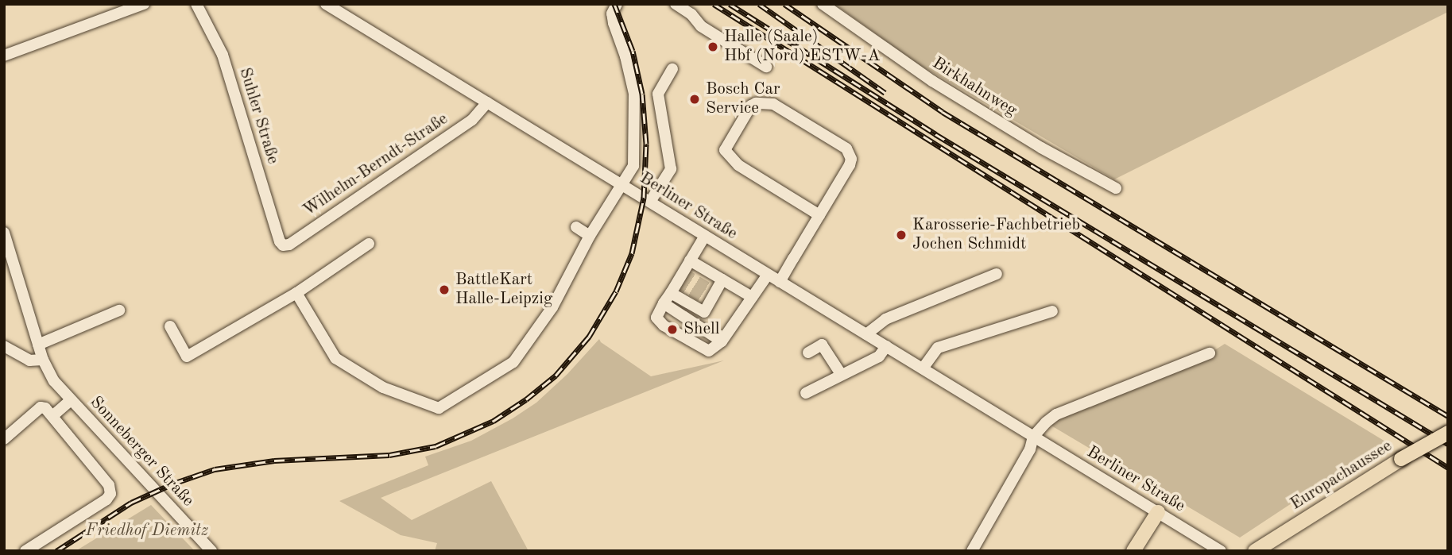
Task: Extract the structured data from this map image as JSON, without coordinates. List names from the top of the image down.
{
  "streets": {
    "main road": ["Europachaussee"],
    "street": [
      "Birkhahnweg",
      "Suhler Straße",
      "Wilhelm-Berndt-Straße",
      "Berliner Straße",
      "Sonneberger Straße"
    ]
  },
  "crossings": [
    ["Suhler Straße", "Wilhelm-Berndt-Straße"],
    ["Wilhelm-Berndt-Straße", "Berliner Straße"]
  ],
  "parks": ["Friedhof Diemitz"],
  "places": [
    "Halle (Saale) Hbf (Nord) ESTW-A",
    "Bosch Car Service",
    "Karosserie-Fachbetrieb Jochen Schmidt",
    "BattleKart Halle-Leipzig",
    "Shell"
  ]
}
